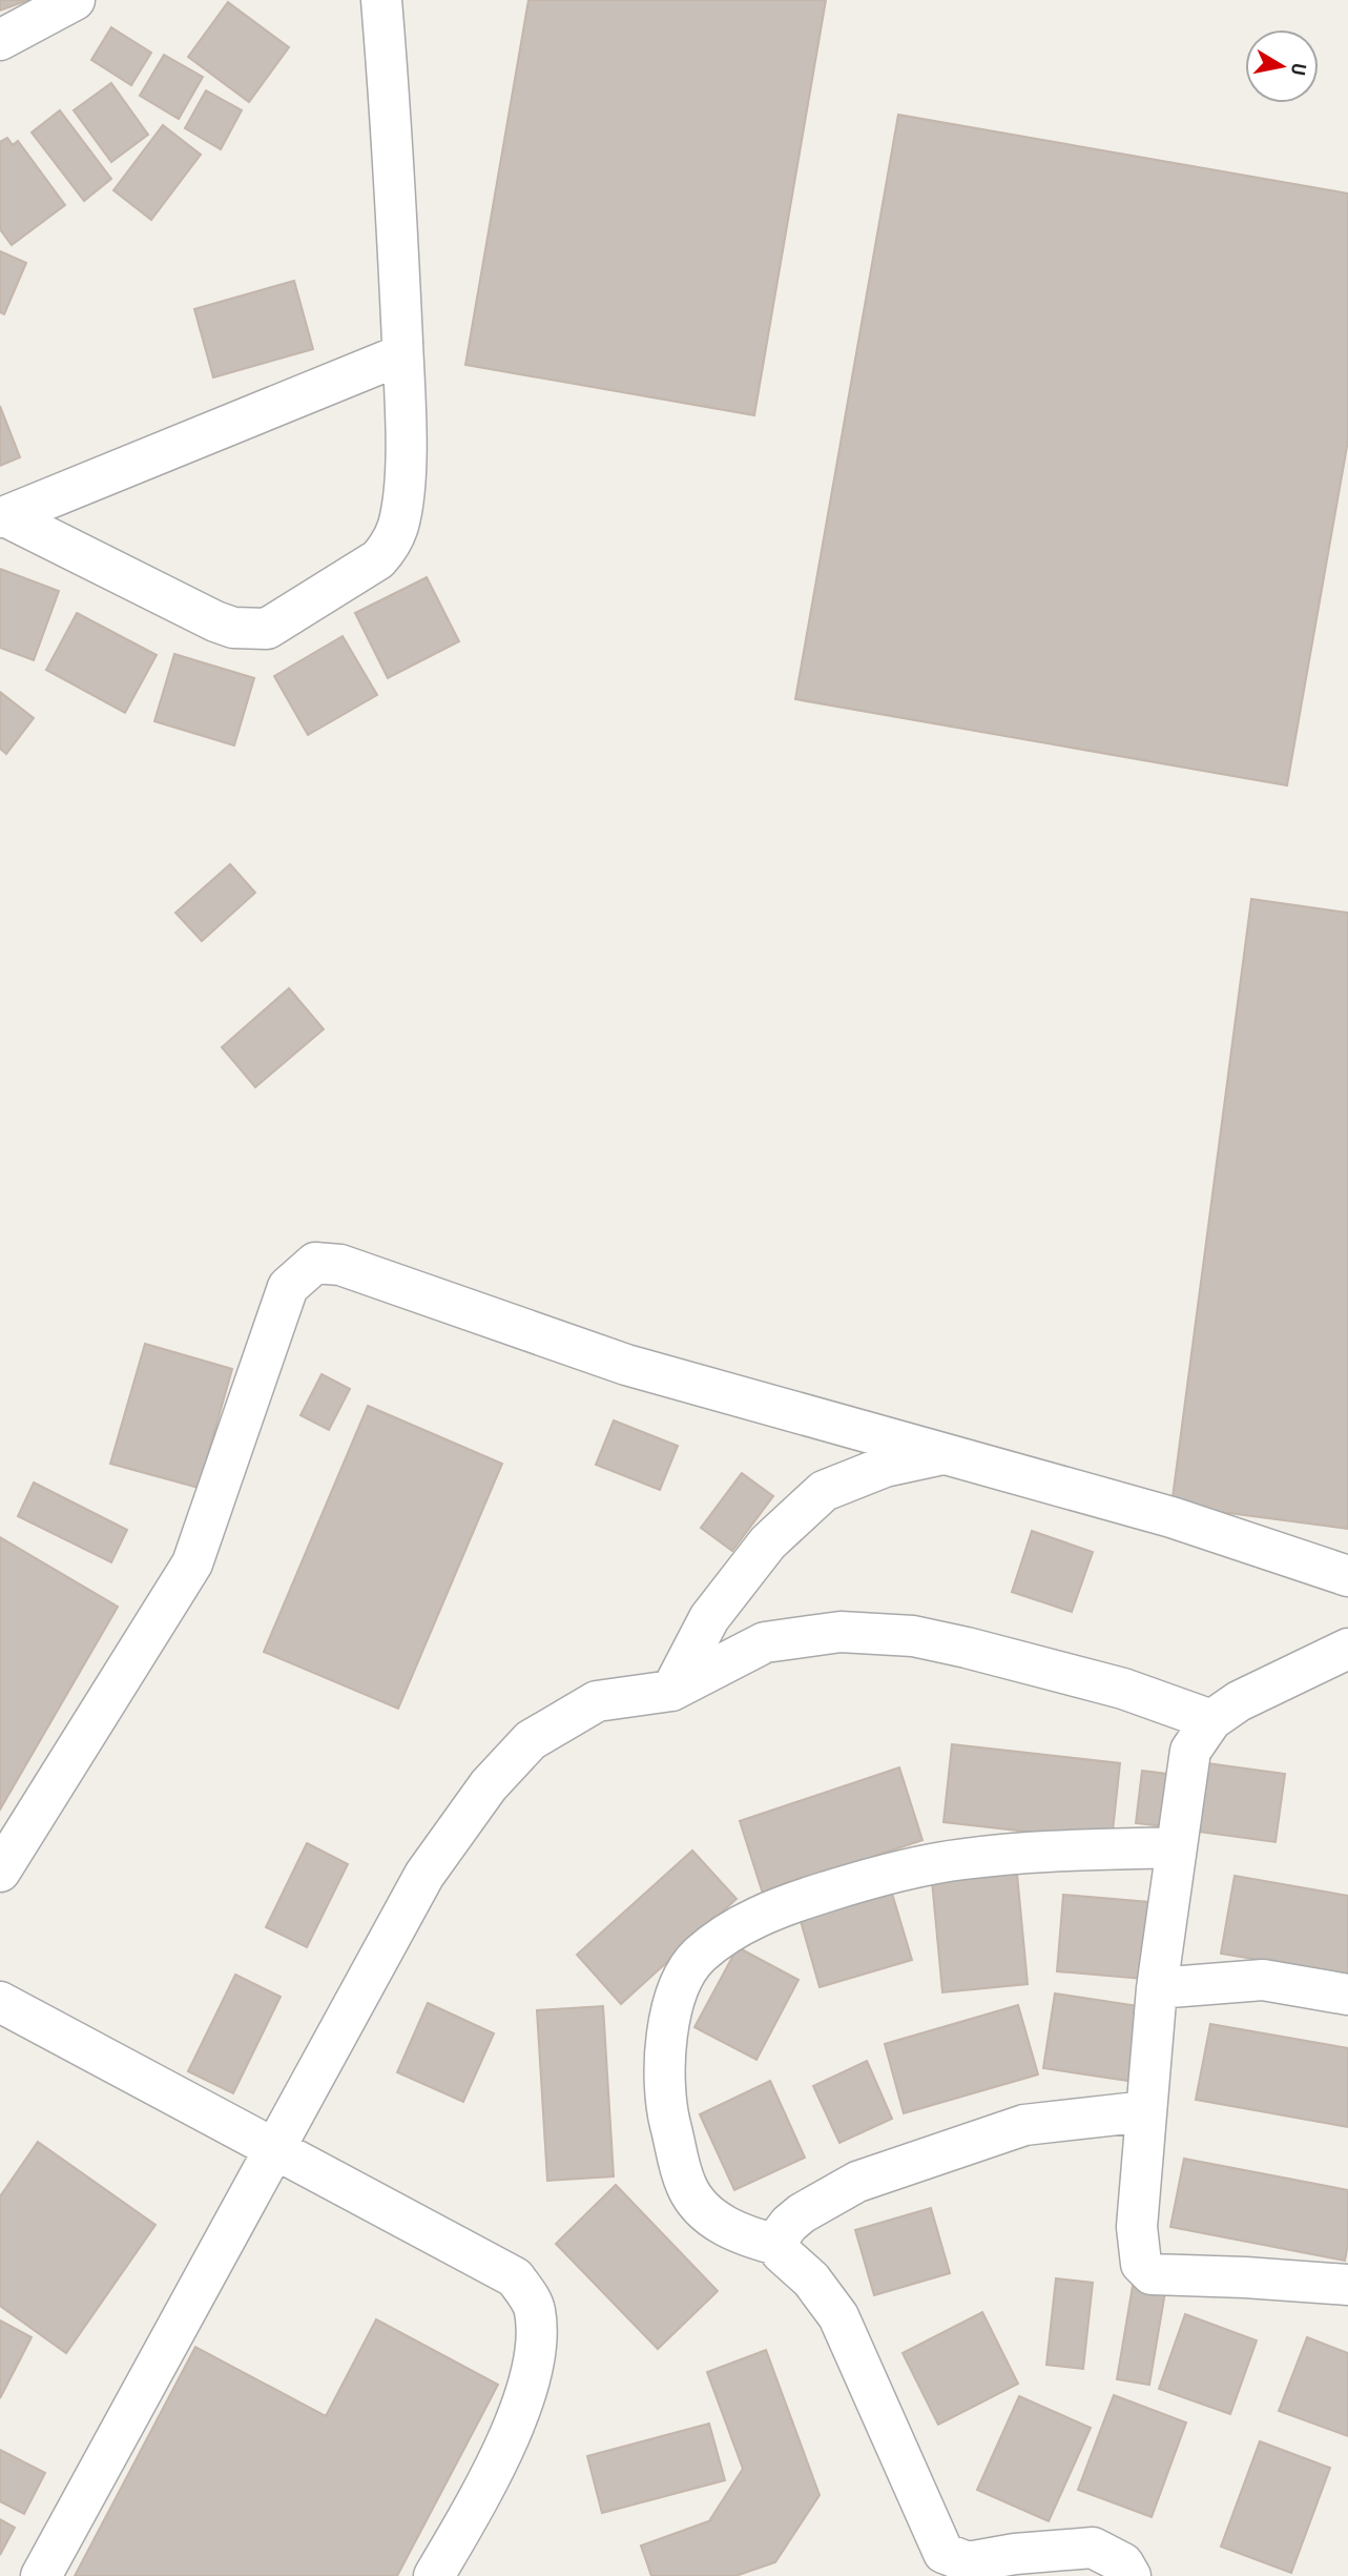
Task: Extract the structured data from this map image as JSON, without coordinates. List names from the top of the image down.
{
  "north": "right"
}
